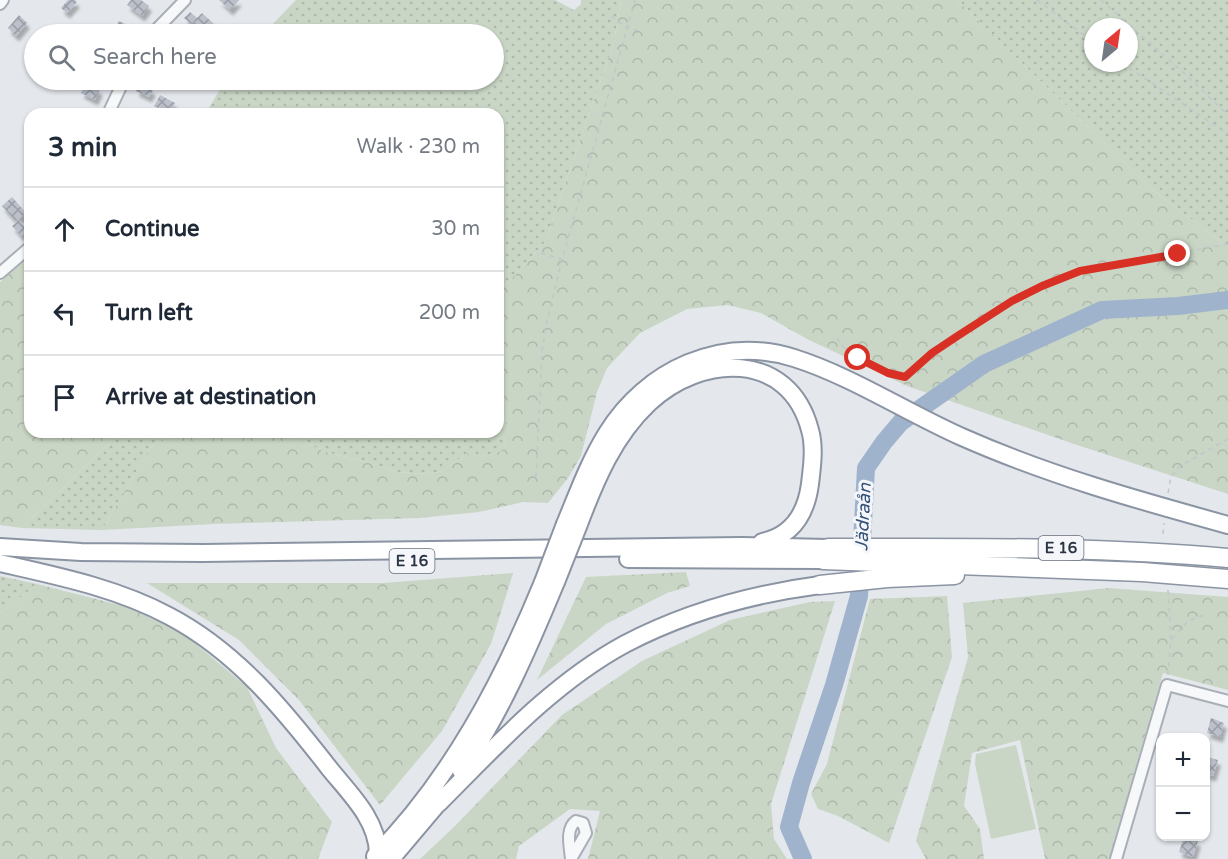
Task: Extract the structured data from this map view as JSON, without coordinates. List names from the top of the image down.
{
  "streets": {
    "highway": ["E 16"]
  },
  "water": ["Jädraån"],
  "north": "top right",
  "page": {
    "search": "Search here",
    "heading": ["3 min", "Walk · 230 m"],
    "list": [
      ["Continue", "30 m"],
      ["Turn left", "200 m"],
      "Arrive at destination"
    ],
    "map_buttons": ["+", "−"]
  }
}
